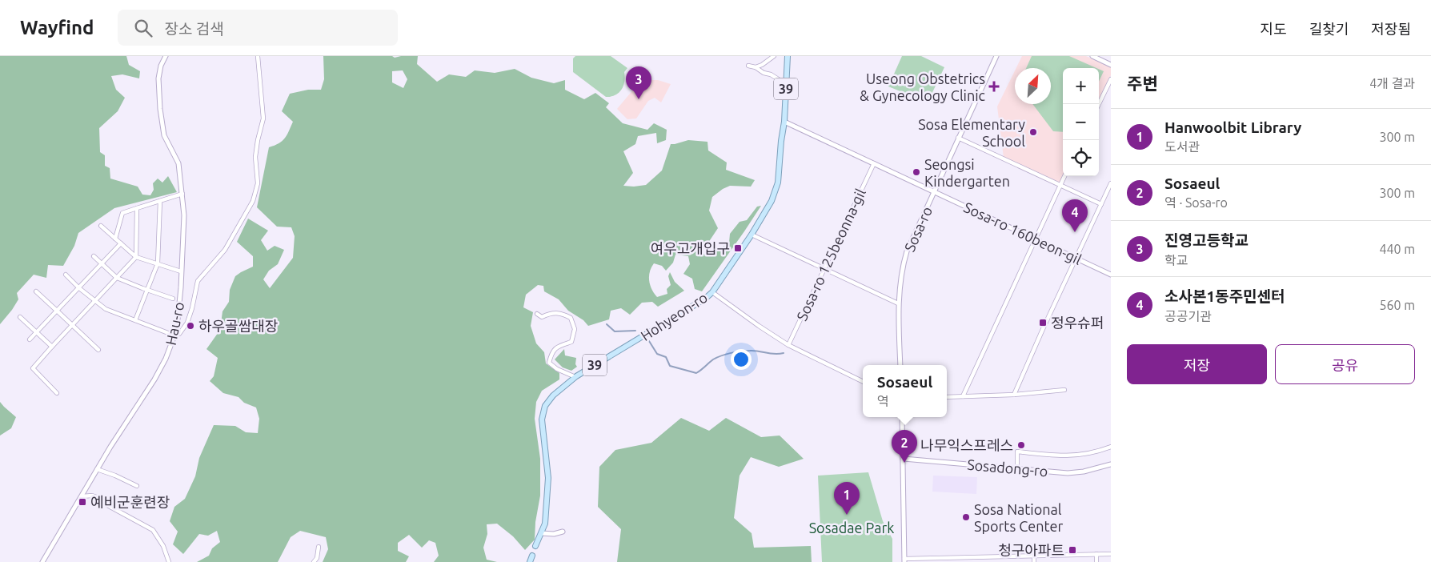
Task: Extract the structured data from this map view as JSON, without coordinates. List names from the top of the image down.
{
  "streets": {
    "main road": ["39", "Hohyeon-ro"],
    "street": [
      "Sosa-ro",
      "Sosa-ro 160beon-gil",
      "Sosa-ro 125beonna-gil",
      "Hau-ro",
      "Sosadong-ro"
    ]
  },
  "crossings": [
    ["Sosa-ro", "Sosa-ro 160beon-gil"],
    ["Sosa-ro 160beon-gil", "Sosa-ro 125beonna-gil"],
    ["Sosa-ro 160beon-gil", "Hohyeon-ro"]
  ],
  "parks": ["Sosadae Park"],
  "places": {
    "health": ["Useong Obstetrics & Gynecology Clinic"],
    "other": [
      "Sosa Elementary School",
      "Seongsi Kindergarten",
      "하우골쌈대장",
      "나무익스프레스",
      "Sosa National Sports Center"
    ],
    "transit": [
      "여우고개입구",
      "정우슈퍼",
      "예비군훈련장",
      "청구아파트"
    ]
  },
  "north": "top right",
  "page": {
    "header": "Wayfind",
    "search": "장소 검색",
    "nav": ["지도", "길찾기", "저장됨"],
    "heading": ["주변", "4개 결과"],
    "pins": [
      "3",
      "4",
      "2",
      "1"
    ],
    "map_buttons": ["+", "−"],
    "list": [
      {
        "mark": "1",
        "name": "Hanwoolbit Library",
        "note": "도서관",
        "value": "300 m"
      },
      {
        "mark": "2",
        "name": "Sosaeul",
        "note": "역 · Sosa-ro",
        "value": "300 m"
      },
      {
        "mark": "3",
        "name": "진영고등학교",
        "note": "학교",
        "value": "440 m"
      },
      {
        "mark": "4",
        "name": "소사본1동주민센터",
        "note": "공공기관",
        "value": "560 m"
      }
    ],
    "buttons": ["저장", "공유"],
    "popup": ["Sosaeul", "역"]
  }
}
